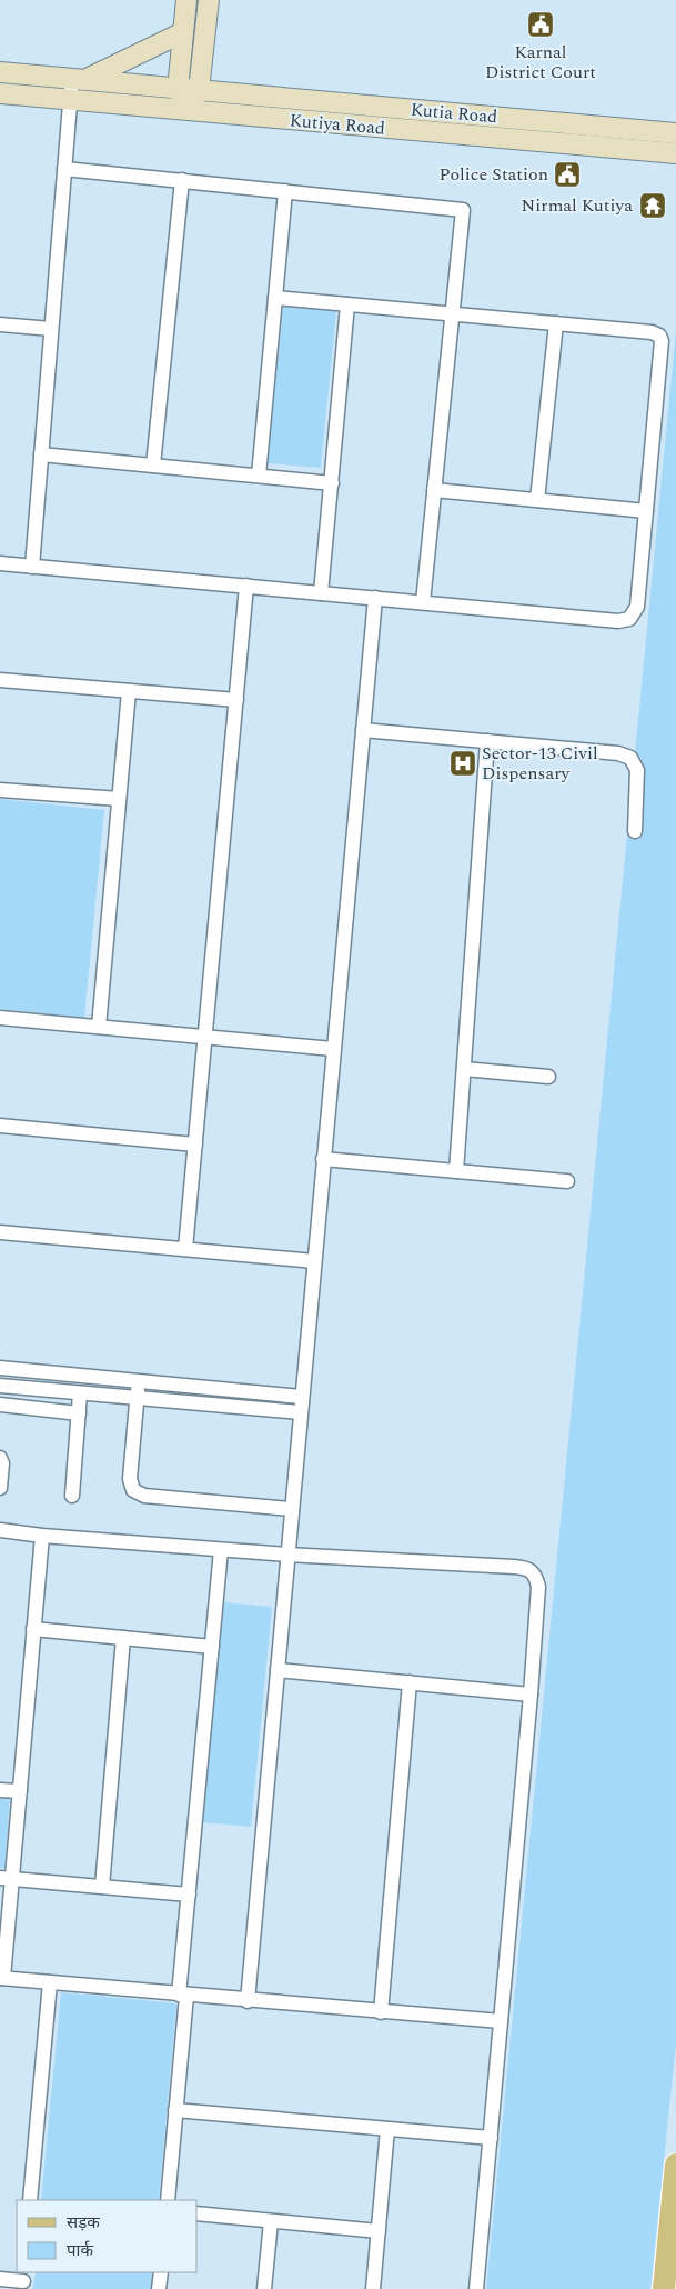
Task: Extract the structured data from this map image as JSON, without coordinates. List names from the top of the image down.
{
  "streets": {
    "street": ["Kutia Road", "Kutiya Road"]
  },
  "places": {
    "public building": ["Karnal District Court", "Police Station"],
    "temple": ["Nirmal Kutiya"],
    "hospital": ["Sector-13 Civil Dispensary"]
  },
  "legend": ["सड़क", "पार्क"]
}
